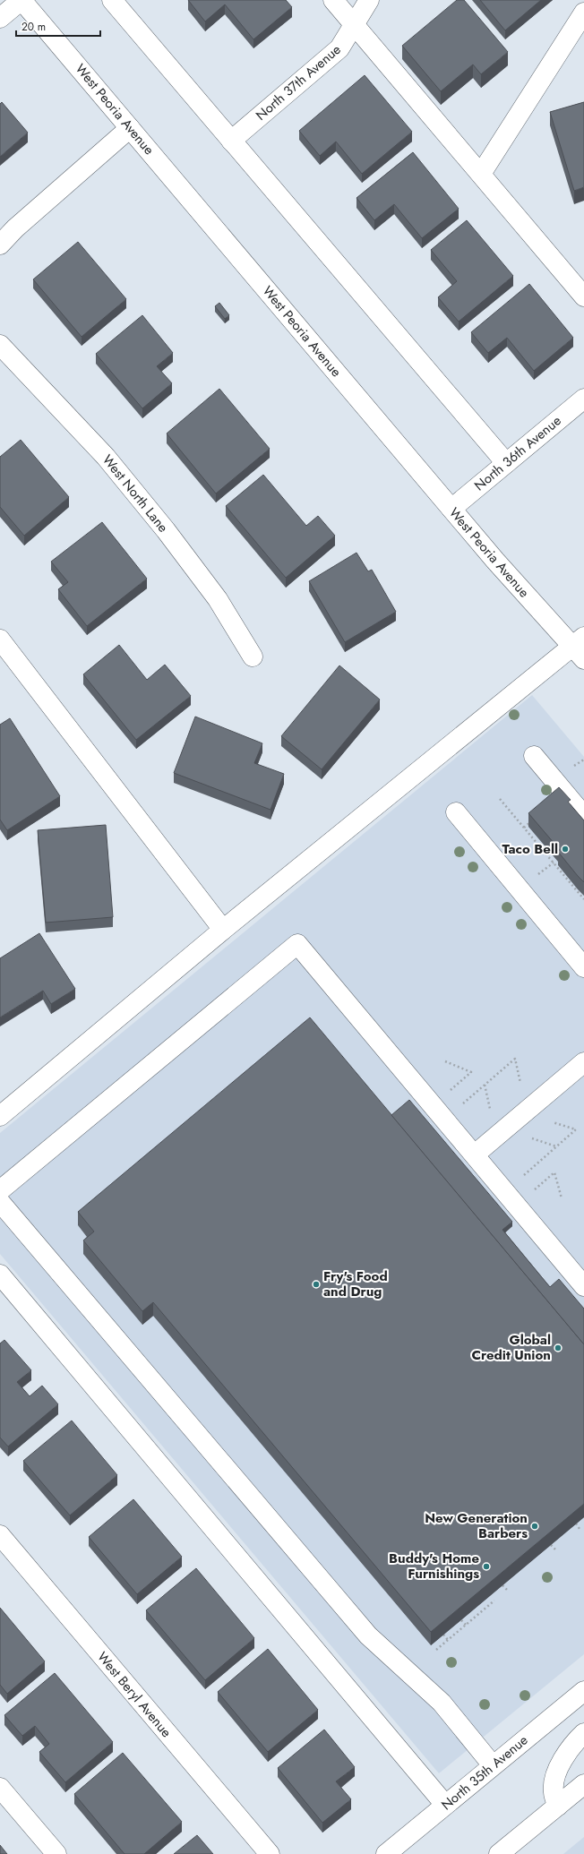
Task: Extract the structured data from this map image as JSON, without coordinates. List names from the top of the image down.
{
  "streets": {
    "street": [
      "North 37th Avenue",
      "West Peoria Avenue",
      "North 36th Avenue",
      "West North Lane",
      "West Beryl Avenue",
      "North 35th Avenue"
    ]
  },
  "crossings": [
    ["West Peoria Avenue", "North 36th Avenue"]
  ],
  "places": [
    "Taco Bell",
    "Fry's Food and Drug",
    "Global Credit Union",
    "New Generation Barbers",
    "Buddy's Home Furnishings"
  ],
  "scale_bar": "20 m"
}
